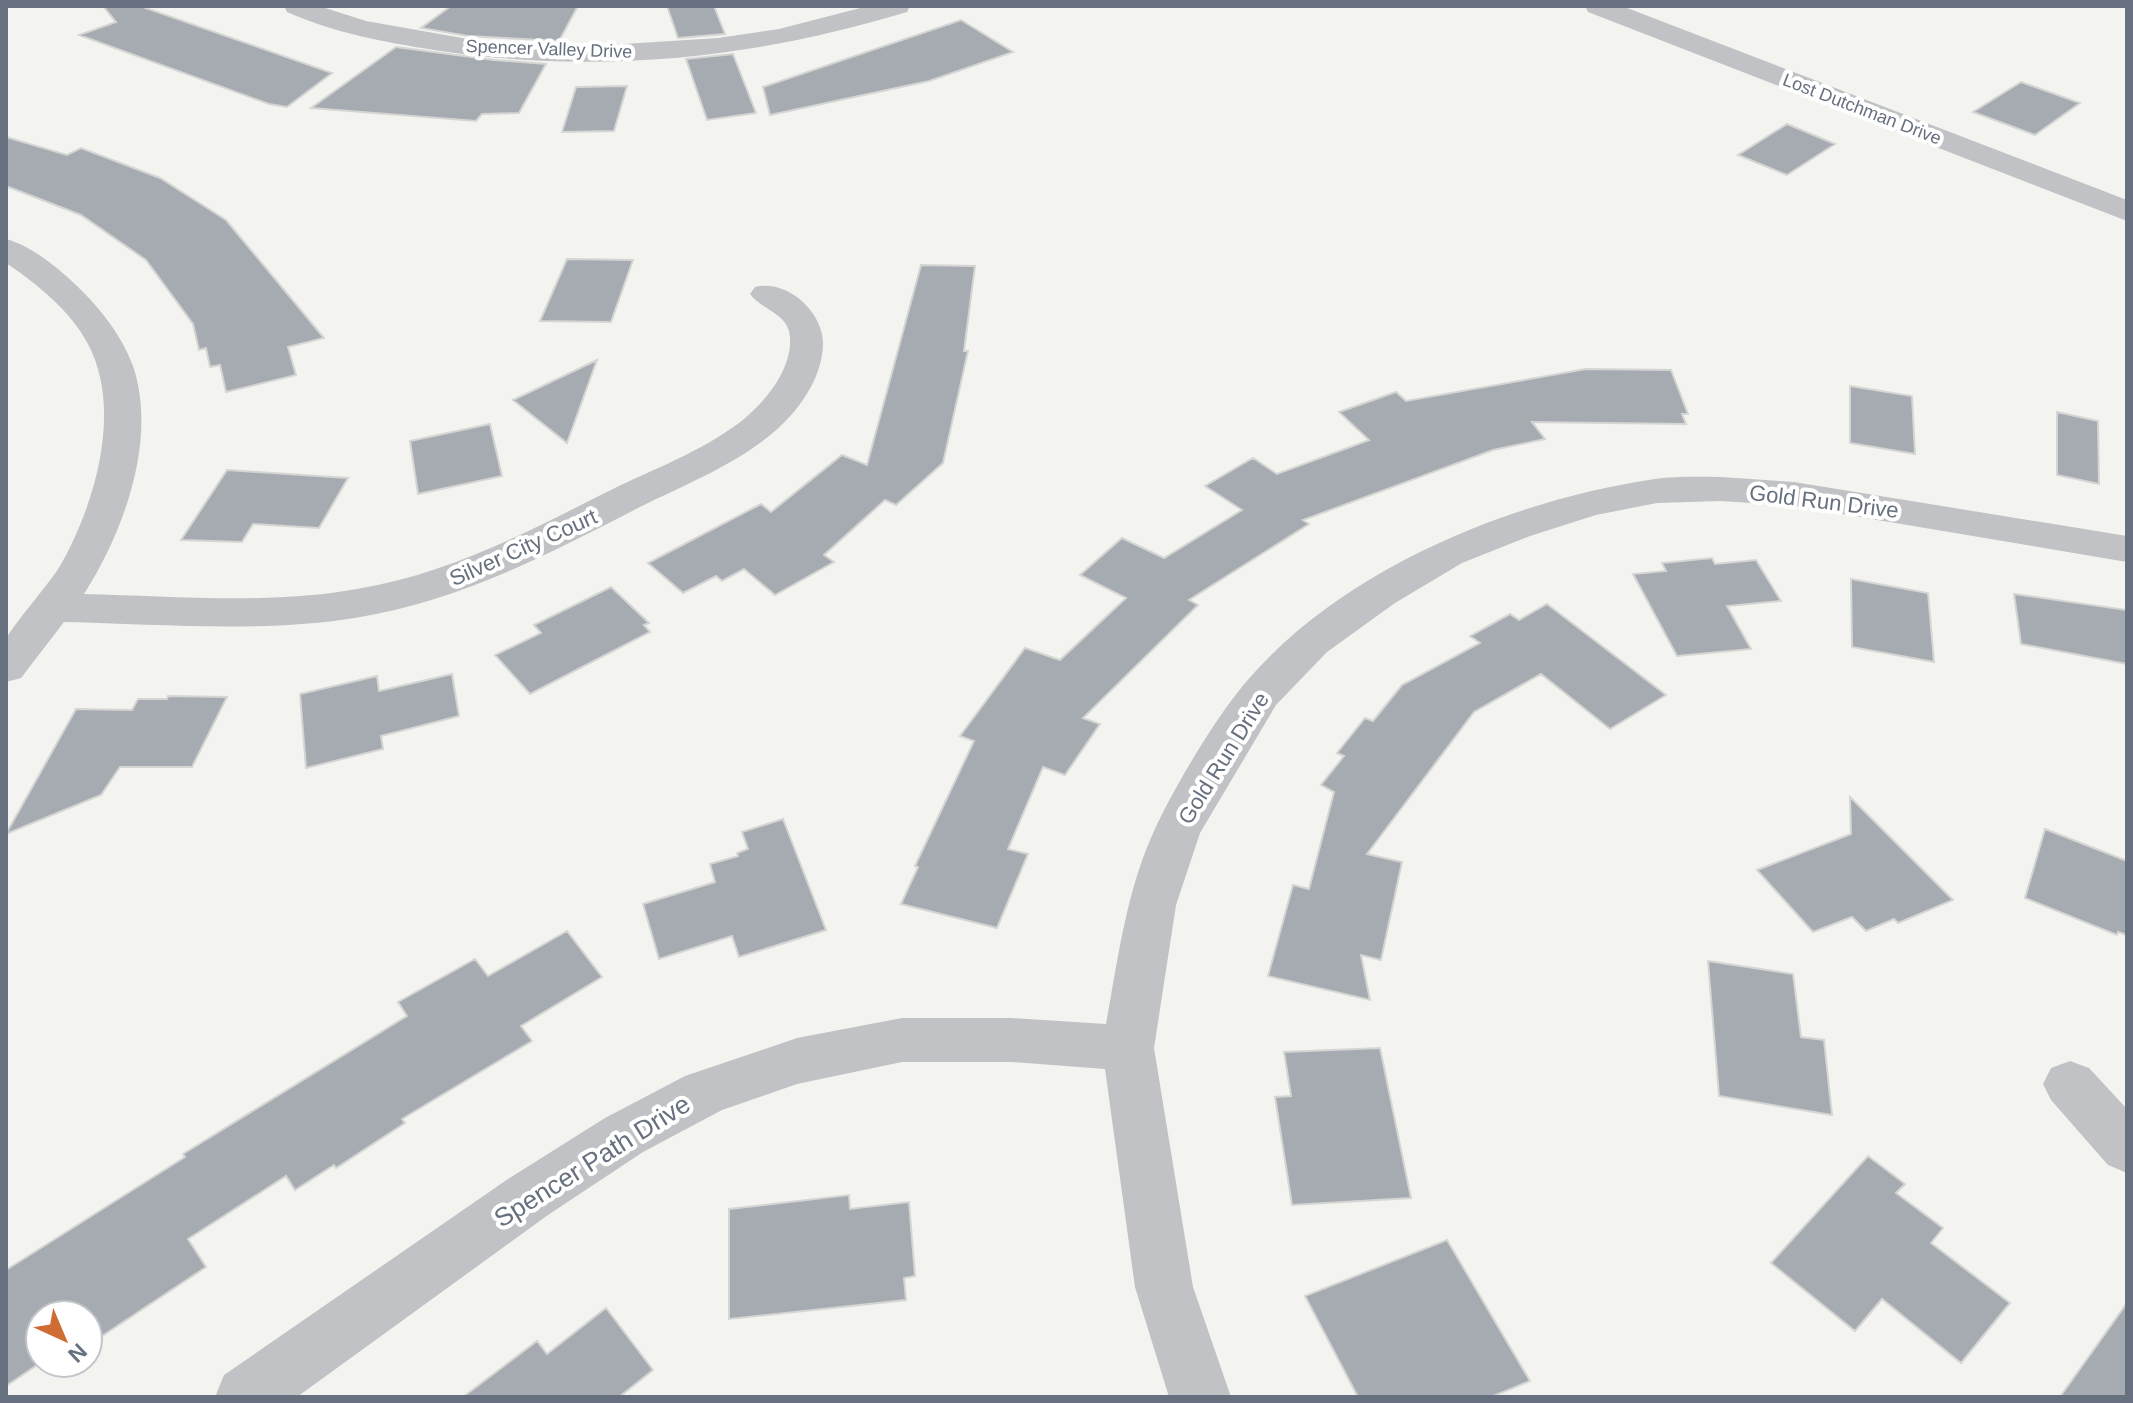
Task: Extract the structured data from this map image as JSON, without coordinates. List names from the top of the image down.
{
  "streets": {
    "street": [
      "Spencer Valley Drive",
      "Lost Dutchman Drive",
      "Gold Run Drive",
      "Silver City Court",
      "Spencer Path Drive"
    ]
  },
  "crossings": [
    ["Gold Run Drive", "Spencer Path Drive"]
  ],
  "north": "bottom right"
}
